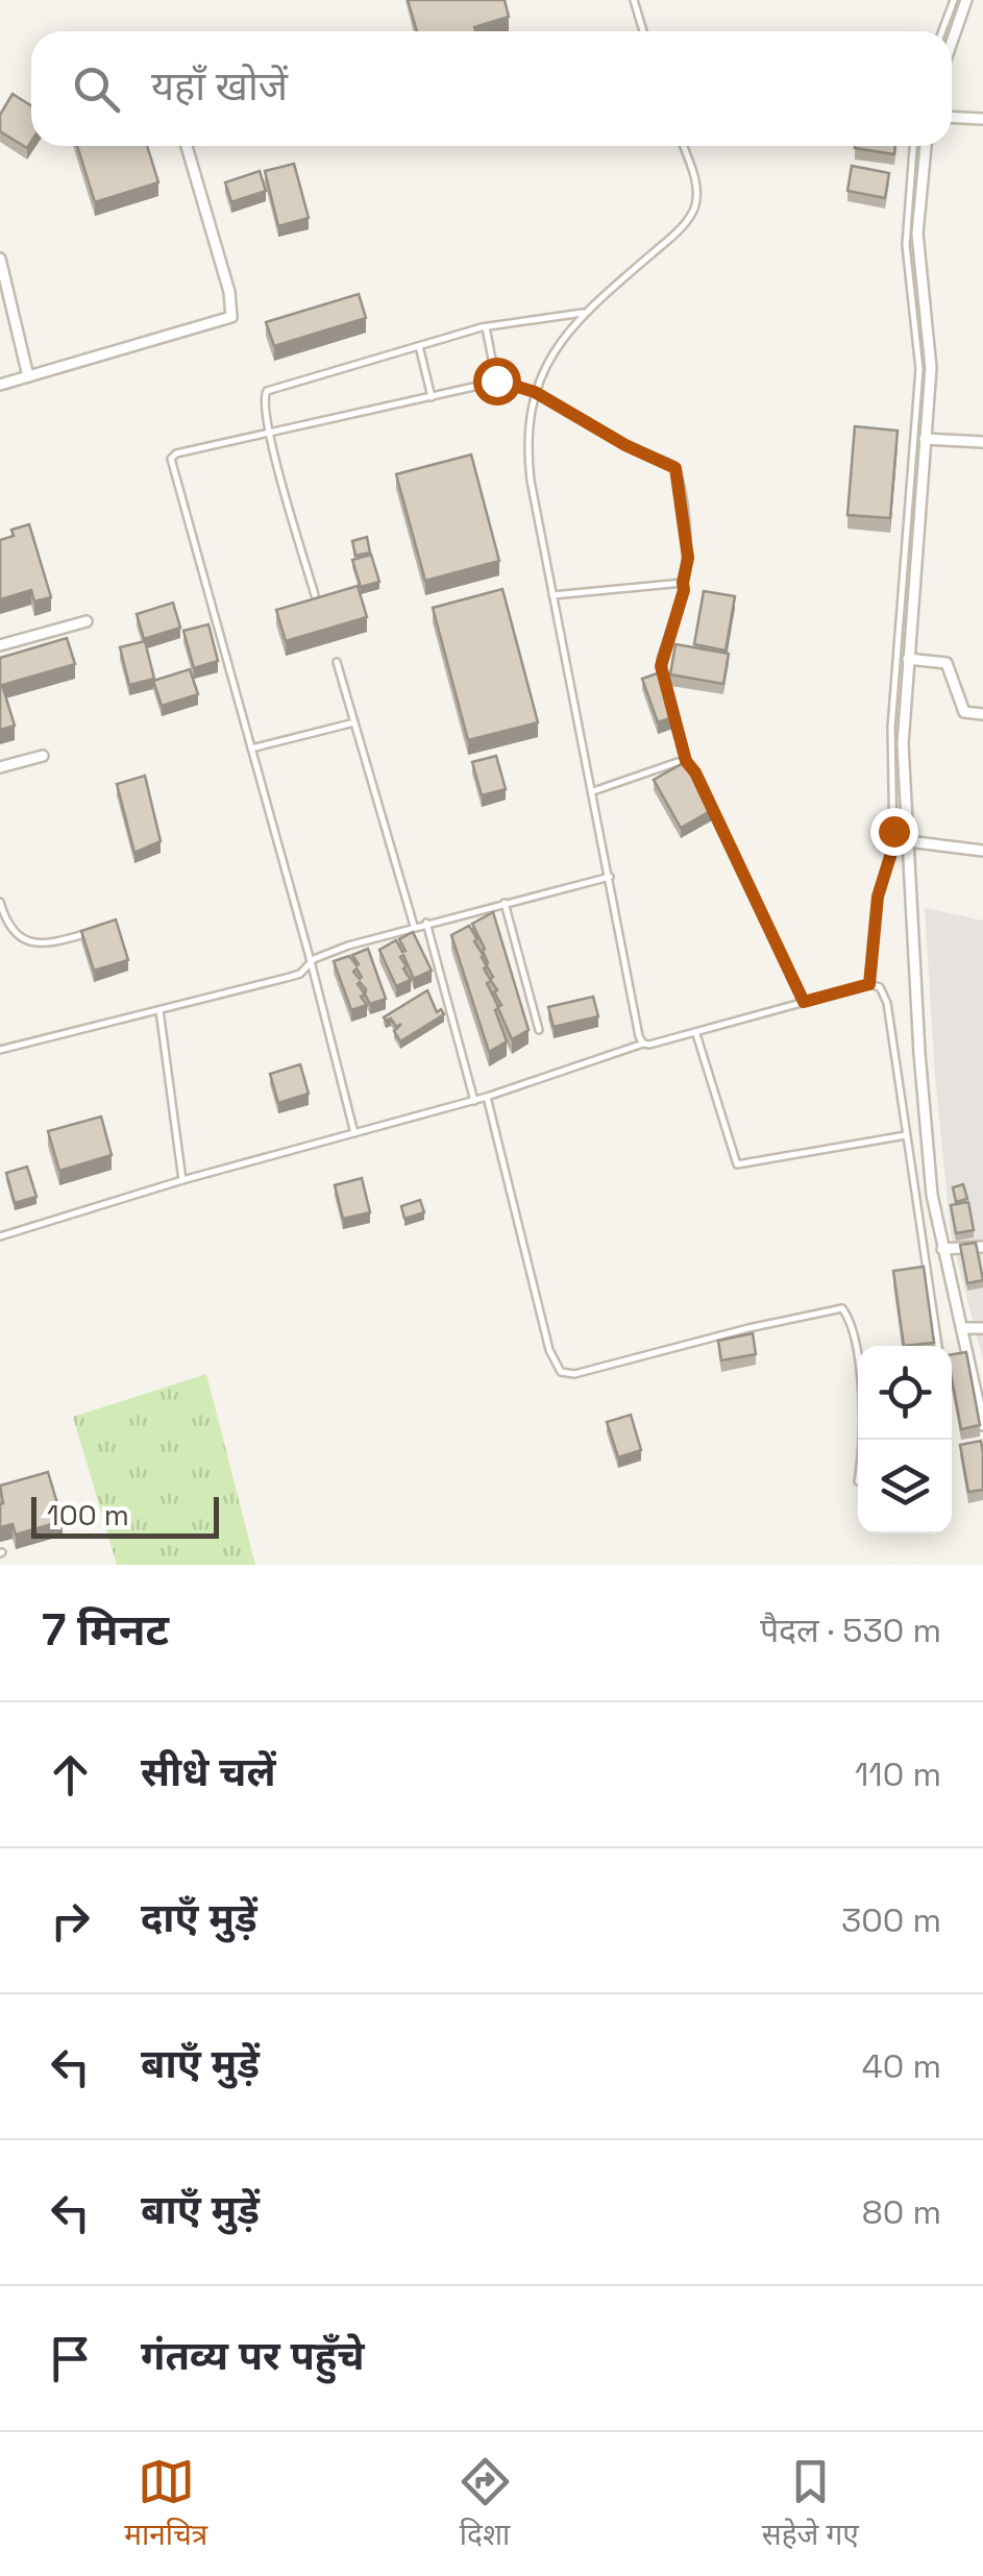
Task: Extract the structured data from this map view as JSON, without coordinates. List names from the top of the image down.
{
  "scale_bar": "100 m",
  "page": {
    "search": "यहाँ खोजें",
    "scale": "100 m",
    "heading": ["7 मिनट", "पैदल · 530 m"],
    "list": [
      ["सीधे चलें", "110 m"],
      ["दाएँ मुड़ें", "300 m"],
      ["बाएँ मुड़ें", "40 m"],
      ["बाएँ मुड़ें", "80 m"],
      "गंतव्य पर पहुँचे"
    ],
    "nav": ["मानचित्र", "दिशा", "सहेजे गए"]
  }
}
